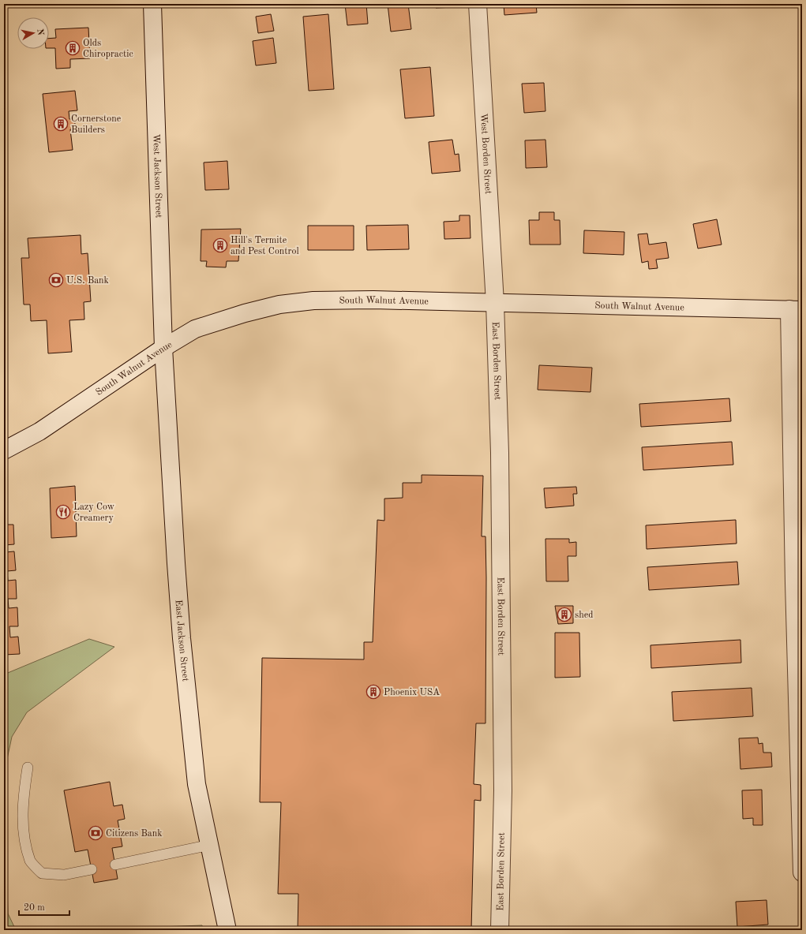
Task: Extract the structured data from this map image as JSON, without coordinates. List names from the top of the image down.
{
  "streets": {
    "street": [
      "West Borden Street",
      "West Jackson Street",
      "South Walnut Avenue",
      "East Borden Street",
      "East Jackson Street"
    ]
  },
  "crossings": [
    ["West Borden Street", "South Walnut Avenue"],
    ["West Borden Street", "East Borden Street"],
    ["West Jackson Street", "South Walnut Avenue"],
    ["West Jackson Street", "East Jackson Street"],
    ["South Walnut Avenue", "East Borden Street"],
    ["South Walnut Avenue", "East Jackson Street"]
  ],
  "places": {
    "building": [
      "Olds Chiropractic",
      "Cornerstone Builders",
      "Hill's Termite and Pest Control",
      "shed",
      "Phoenix USA"
    ],
    "bank": ["U.S. Bank", "Citizens Bank"],
    "restaurant": ["Lazy Cow Creamery"]
  },
  "scale_bar": "20 m",
  "north": "right"
}
